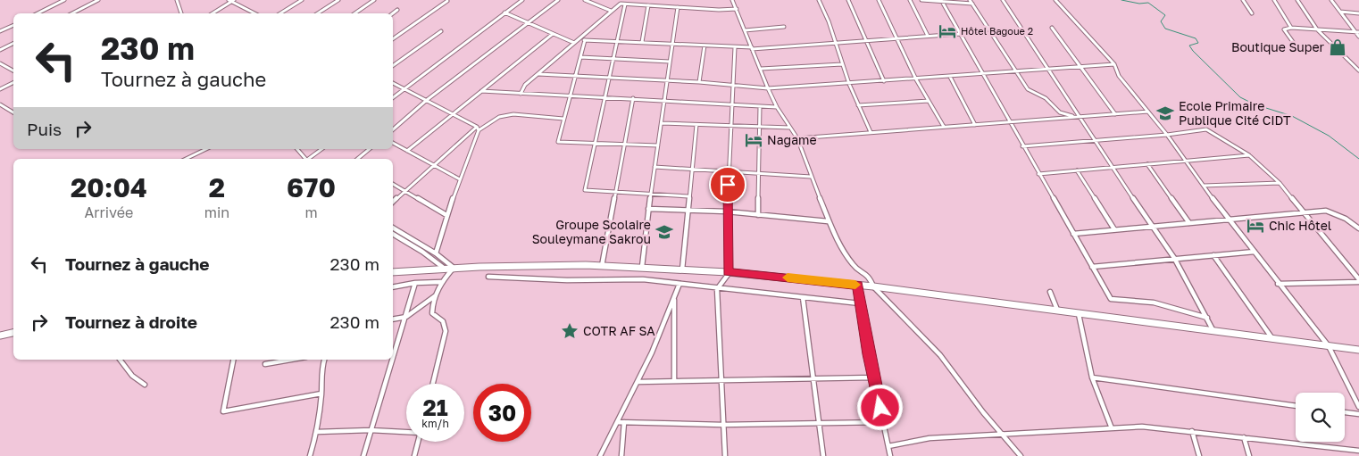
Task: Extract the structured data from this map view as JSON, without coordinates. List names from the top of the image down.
{
  "places": {
    "hotel": ["Hôtel Bagoue 2", "Nagame", "Chic Hôtel"],
    "shop": ["Boutique Super"],
    "school or university": ["Ecole Primaire Publique Cité CIDT", "Groupe Scolaire Souleymane Sakrou"],
    "place": ["COTR AF SA"]
  },
  "page": {
    "turn": ["230 m", "Tournez à gauche"],
    "then": "Puis",
    "eta": [
      "20:04",
      "Arrivée",
      "2",
      "min",
      "670",
      "m"
    ],
    "list": [
      {
        "name": "Tournez à gauche",
        "value": "230 m"
      },
      {
        "name": "Tournez à droite",
        "value": "230 m"
      }
    ],
    "speed": "21 km/h",
    "limit": "30"
  }
}
